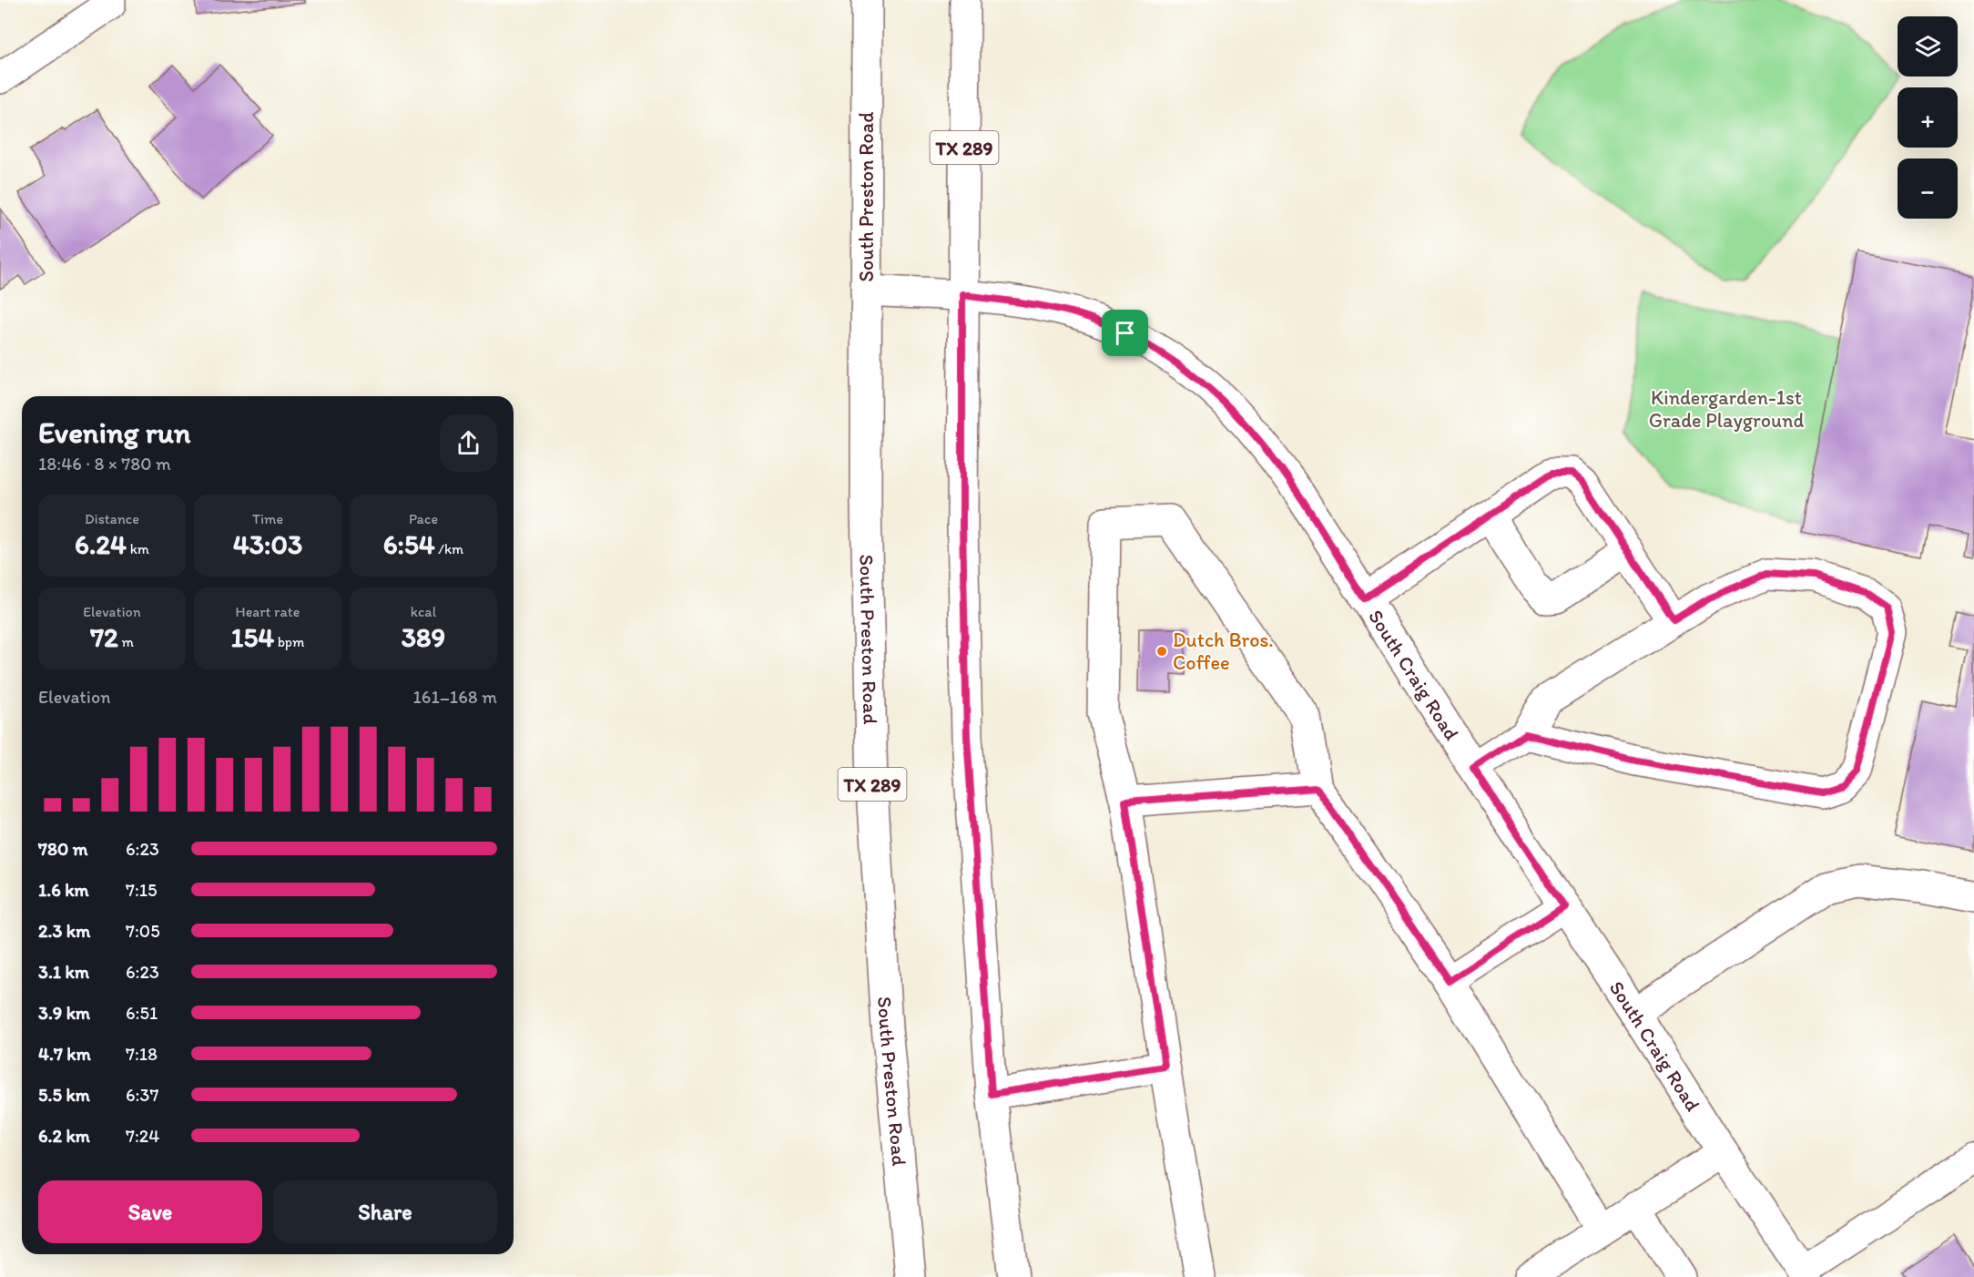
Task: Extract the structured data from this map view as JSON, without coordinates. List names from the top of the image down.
{
  "streets": {
    "main road": ["TX 289", "South Preston Road", "South Craig Road"]
  },
  "crossings": [
    ["TX 289", "South Craig Road"],
    ["South Preston Road", "South Craig Road"]
  ],
  "parks": ["Kindergarden-1st Grade Playground"],
  "places": ["Dutch Bros. Coffee"],
  "page": {
    "map_buttons": ["+", "−"],
    "heading": ["Evening run", "18:46 · 8 × 780 m"],
    "stats": [
      ["Distance", "6.24 km"],
      ["Time", "43:03"],
      ["Pace", "6:54 /km"],
      ["Elevation", "72 m"],
      ["Heart rate", "154 bpm"],
      ["kcal", "389"]
    ],
    "chart": ["Elevation", "161–168 m"],
    "list": [
      {
        "name": "780 m",
        "note": "6:23"
      },
      {
        "name": "1.6 km",
        "note": "7:15"
      },
      {
        "name": "2.3 km",
        "note": "7:05"
      },
      {
        "name": "3.1 km",
        "note": "6:23"
      },
      {
        "name": "3.9 km",
        "note": "6:51"
      },
      {
        "name": "4.7 km",
        "note": "7:18"
      },
      {
        "name": "5.5 km",
        "note": "6:37"
      },
      {
        "name": "6.2 km",
        "note": "7:24"
      }
    ],
    "buttons": ["Save", "Share"]
  }
}
